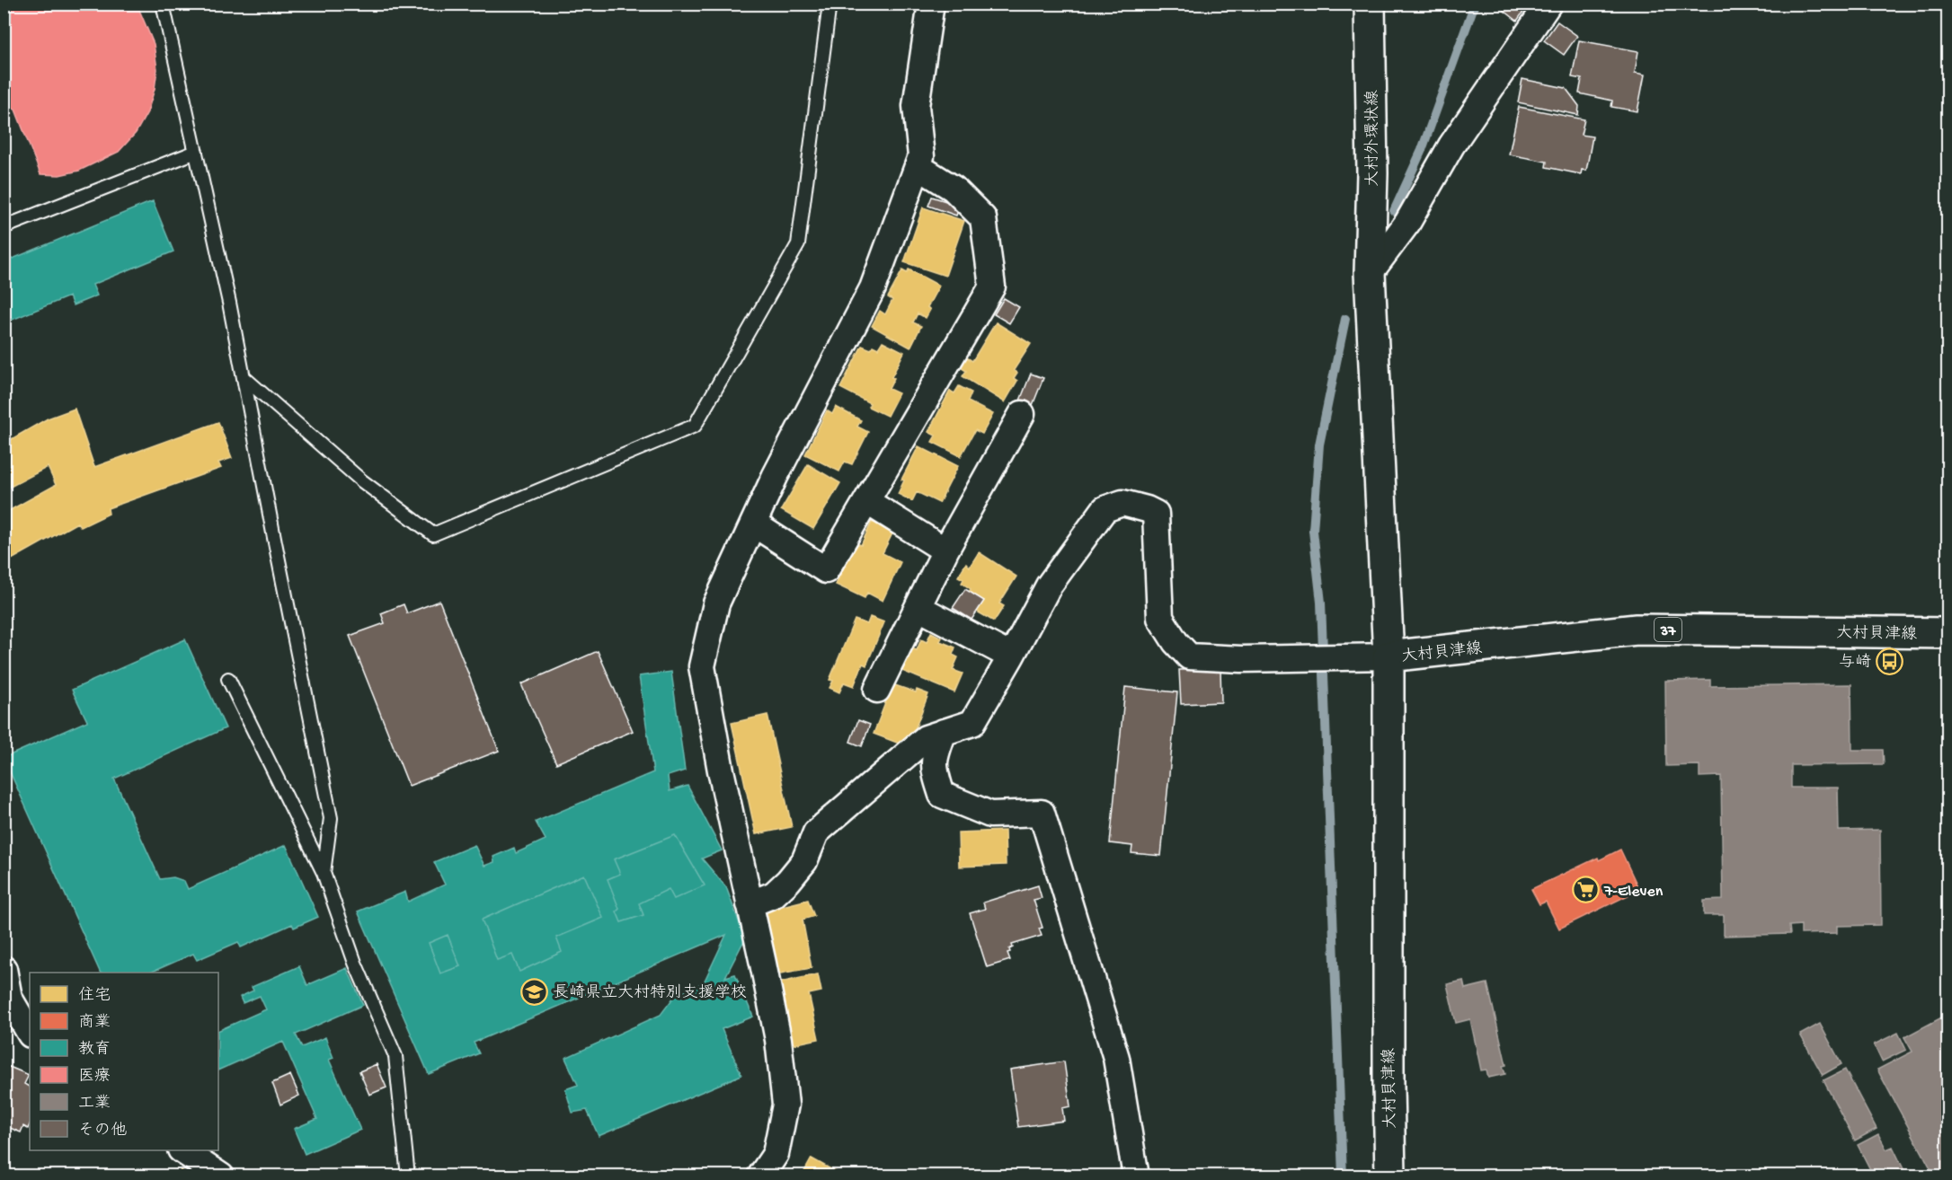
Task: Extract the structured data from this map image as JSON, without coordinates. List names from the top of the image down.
{
  "streets": {
    "main road": ["大村外環状線", "37", "大村貝津線"]
  },
  "crossings": [
    ["大村外環状線", "大村貝津線"]
  ],
  "places": {
    "bus stop": ["与崎"],
    "supermarket": ["7-Eleven"],
    "school or university": ["長崎県立大村特別支援学校"]
  },
  "legend": [
    "住宅",
    "商業",
    "教育",
    "医療",
    "工業",
    "その他"
  ]
}
